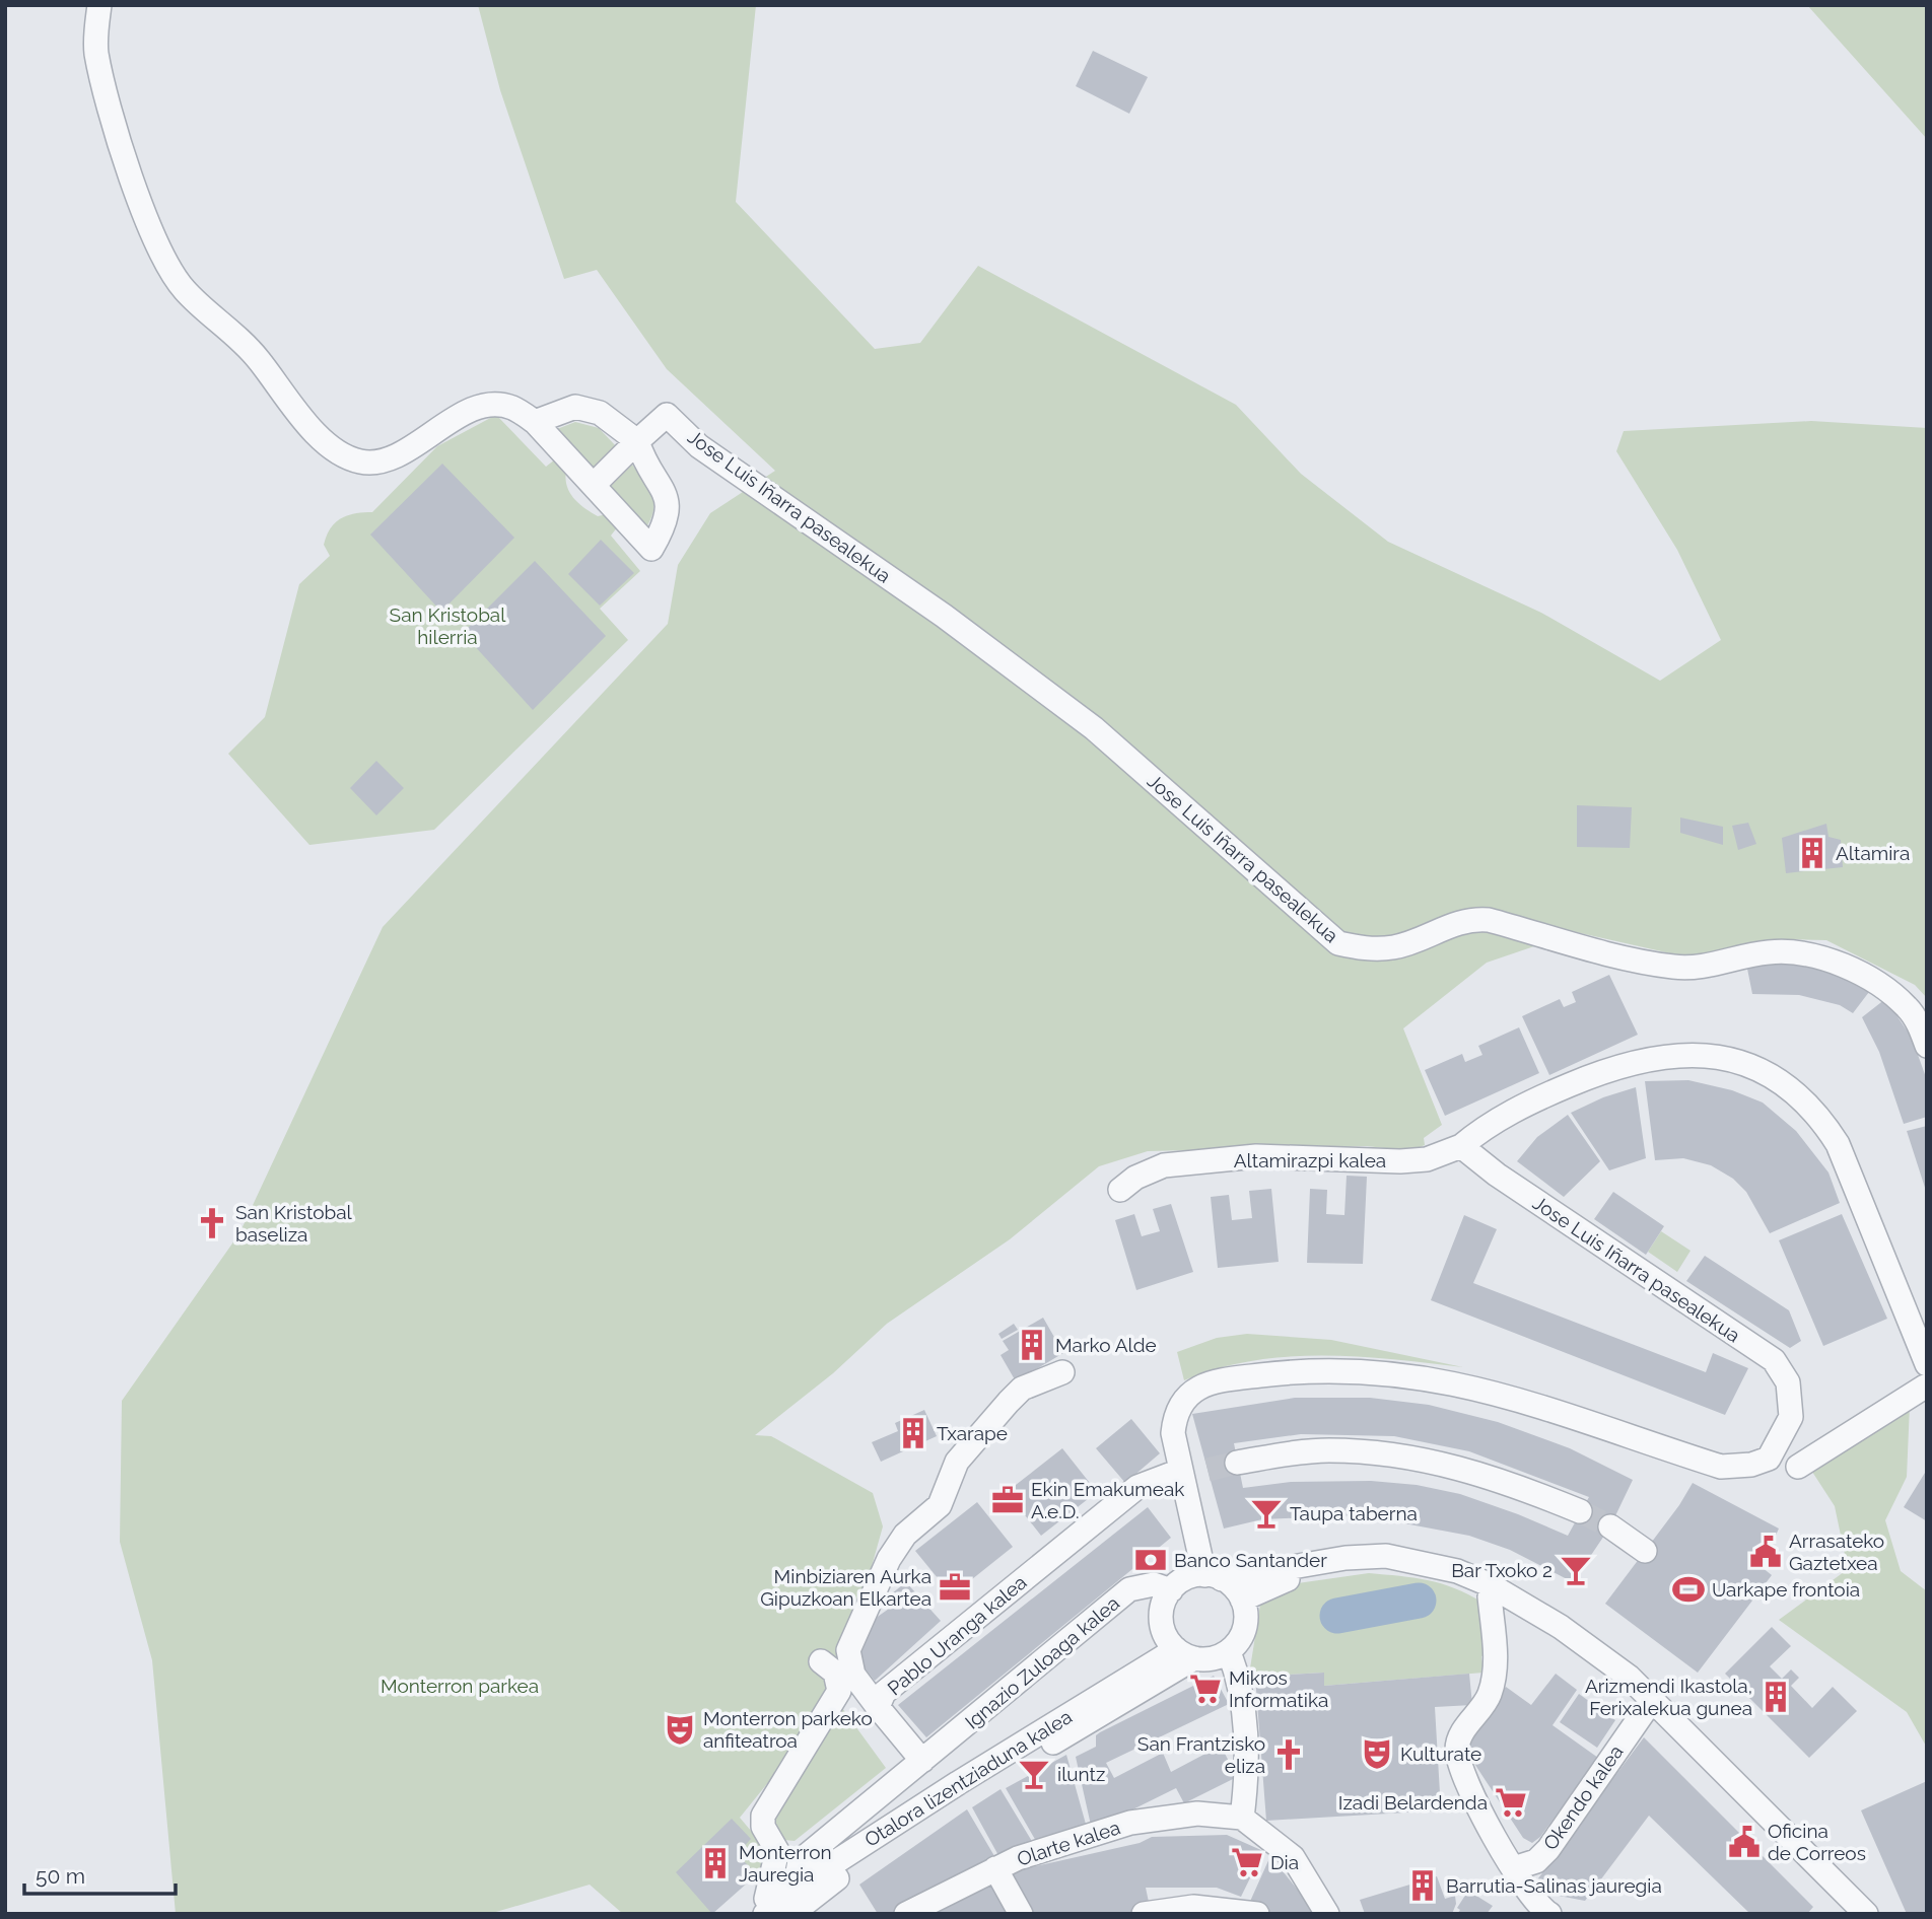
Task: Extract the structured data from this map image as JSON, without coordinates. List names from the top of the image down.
{
  "streets": {
    "street": [
      "Jose Luis Iñarra pasealekua",
      "Altamirazpi kalea",
      "Pablo Uranga kalea",
      "Ignazio Zuloaga kalea",
      "Otalora lizentziaduna kalea",
      "Okendo kalea",
      "Olarte kalea"
    ]
  },
  "crossings": [
    ["Jose Luis Iñarra pasealekua", "Altamirazpi kalea"],
    ["Jose Luis Iñarra pasealekua", "Pablo Uranga kalea"],
    ["Pablo Uranga kalea", "Ignazio Zuloaga kalea"],
    ["Ignazio Zuloaga kalea", "Otalora lizentziaduna kalea"]
  ],
  "parks": ["San Kristobal hilerria", "Monterron parkea"],
  "places": {
    "building": [
      "Altamira",
      "Marko Alde",
      "Txarape",
      "Arizmendi Ikastola, Ferixalekua gunea",
      "Monterron Jauregia",
      "Barrutia-Salinas jauregia"
    ],
    "church": ["San Kristobal baseliza", "San Frantzisko eliza"],
    "office": ["Ekin Emakumeak A.e.D.", "Minbiziaren Aurka Gipuzkoan Elkartea"],
    "bar": ["Taupa taberna", "Bar Txoko 2", "iluntz"],
    "public building": ["Arrasateko Gaztetxea", "Oficina de Correos"],
    "bank": ["Banco Santander"],
    "sports": ["Uarkape frontoia"],
    "supermarket": ["Mikros Informatika", "Izadi Belardenda", "Dia"],
    "theatre": ["Monterron parkeko anfiteatroa", "Kulturate"]
  },
  "scale_bar": "50 m"
}
